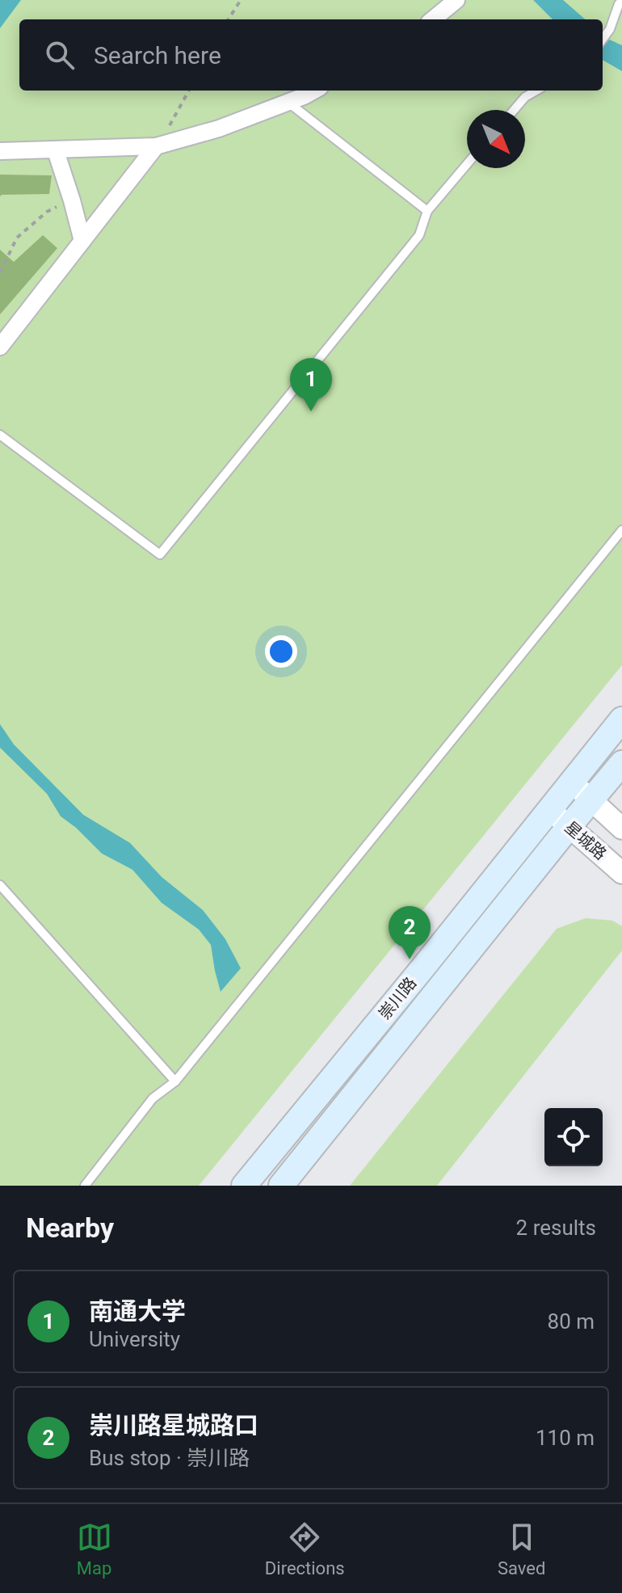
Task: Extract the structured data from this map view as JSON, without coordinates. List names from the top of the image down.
{
  "streets": {
    "main road": ["崇川路"],
    "street": ["星城路"]
  },
  "crossings": [
    ["星城路", "崇川路"]
  ],
  "north": "bottom right",
  "page": {
    "search": "Search here",
    "pins": ["1", "2"],
    "heading": ["Nearby", "2 results"],
    "list": [
      {
        "mark": "1",
        "name": "南通大学",
        "note": "University",
        "value": "80 m"
      },
      {
        "mark": "2",
        "name": "崇川路星城路口",
        "note": "Bus stop · 崇川路",
        "value": "110 m"
      }
    ],
    "nav": ["Map", "Directions", "Saved"]
  }
}
